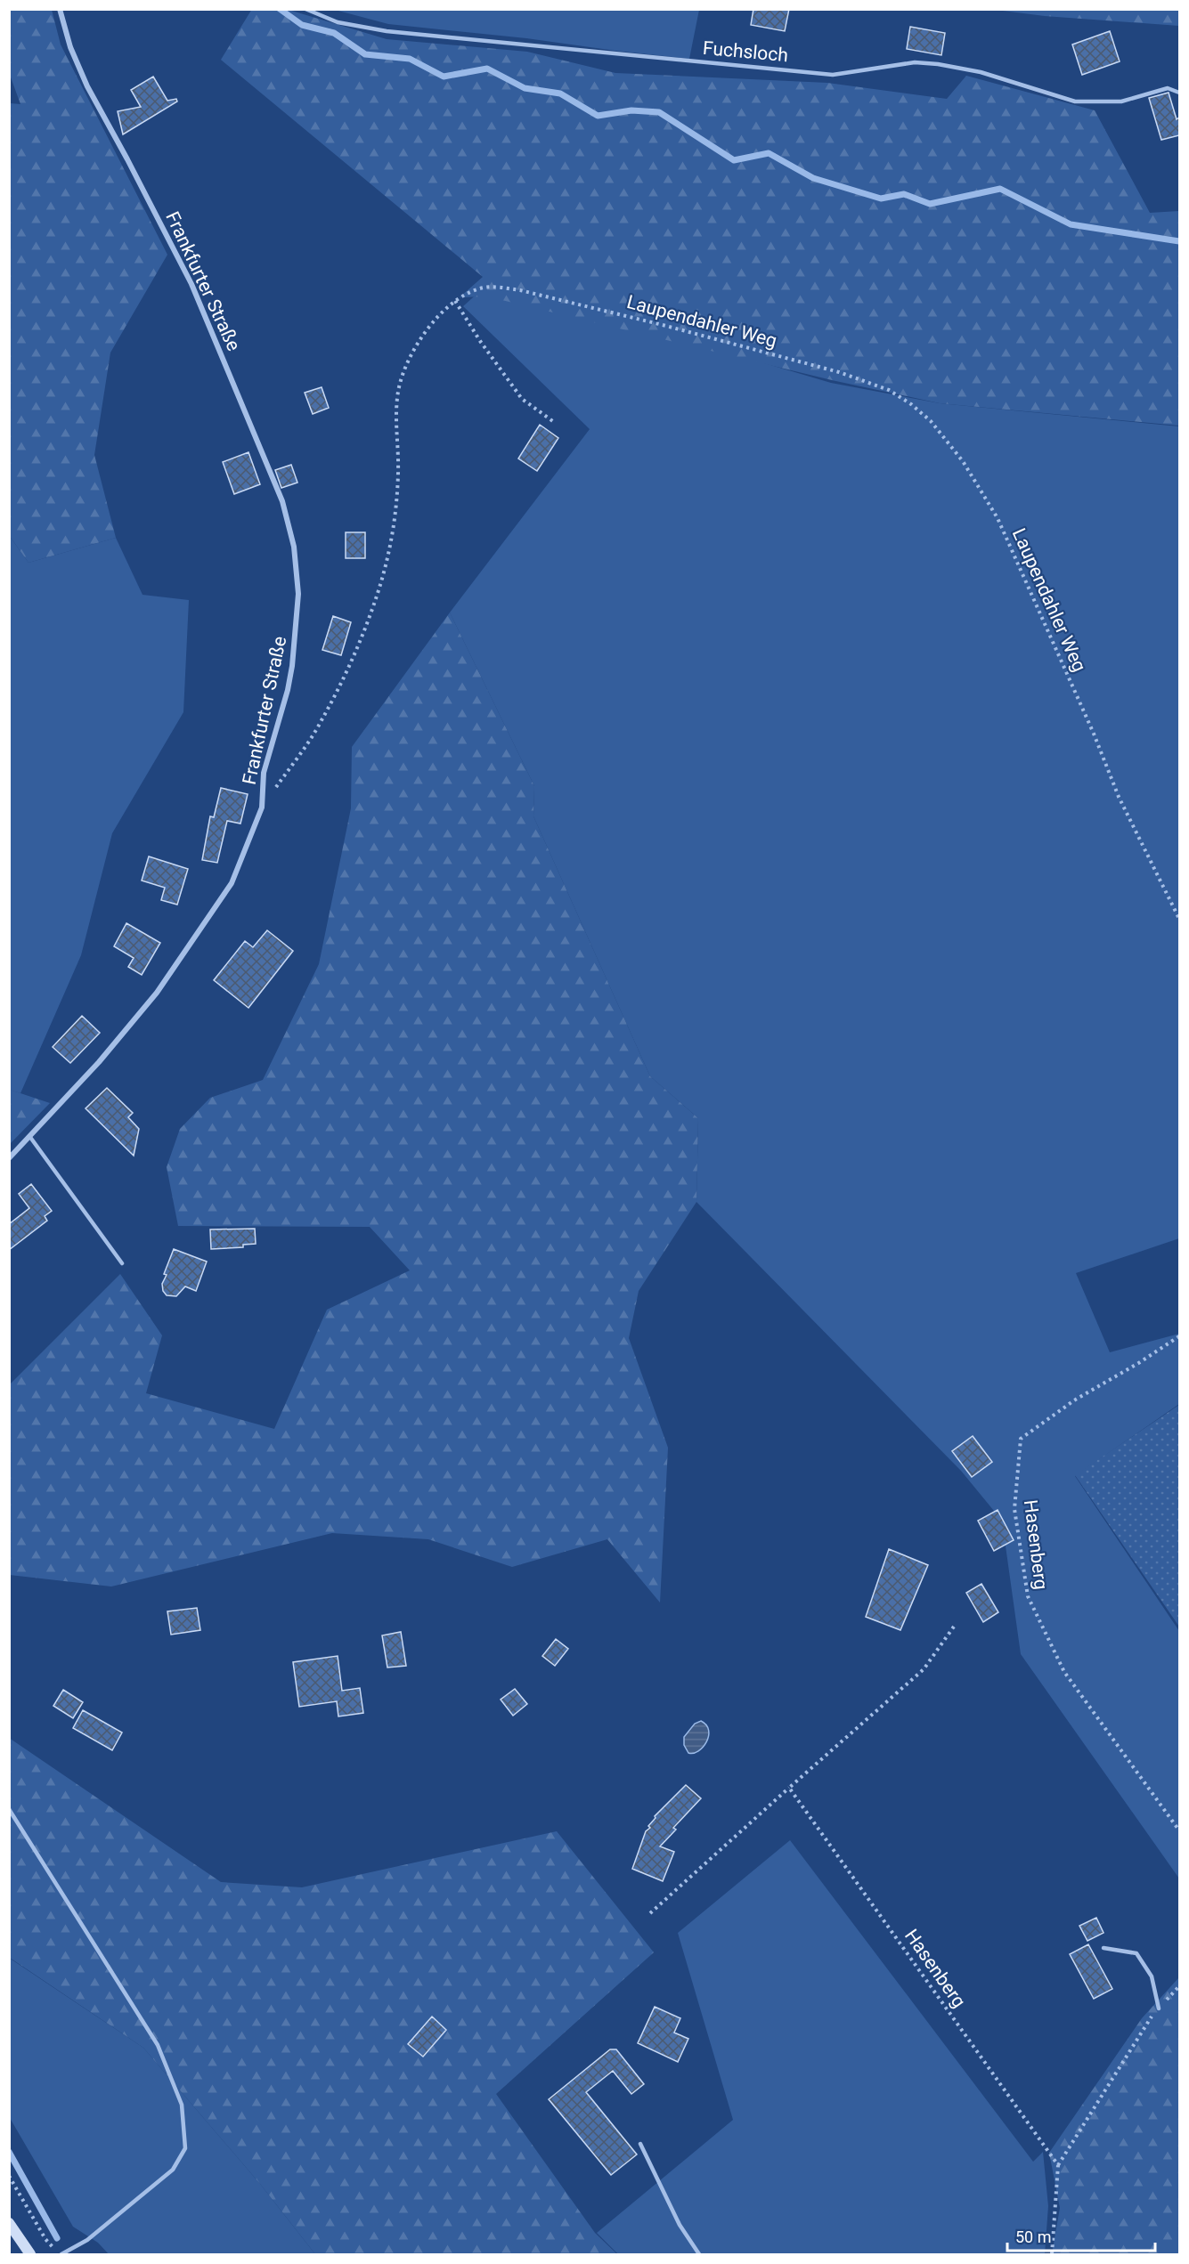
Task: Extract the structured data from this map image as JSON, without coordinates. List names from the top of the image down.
{
  "streets": {
    "street": ["Frankfurter Straße"],
    "lane": ["Fuchsloch"],
    "path": ["Laupendahler Weg", "Hasenberg"]
  },
  "crossings": [
    ["Frankfurter Straße", "Laupendahler Weg"]
  ],
  "scale_bar": "50 m"
}
